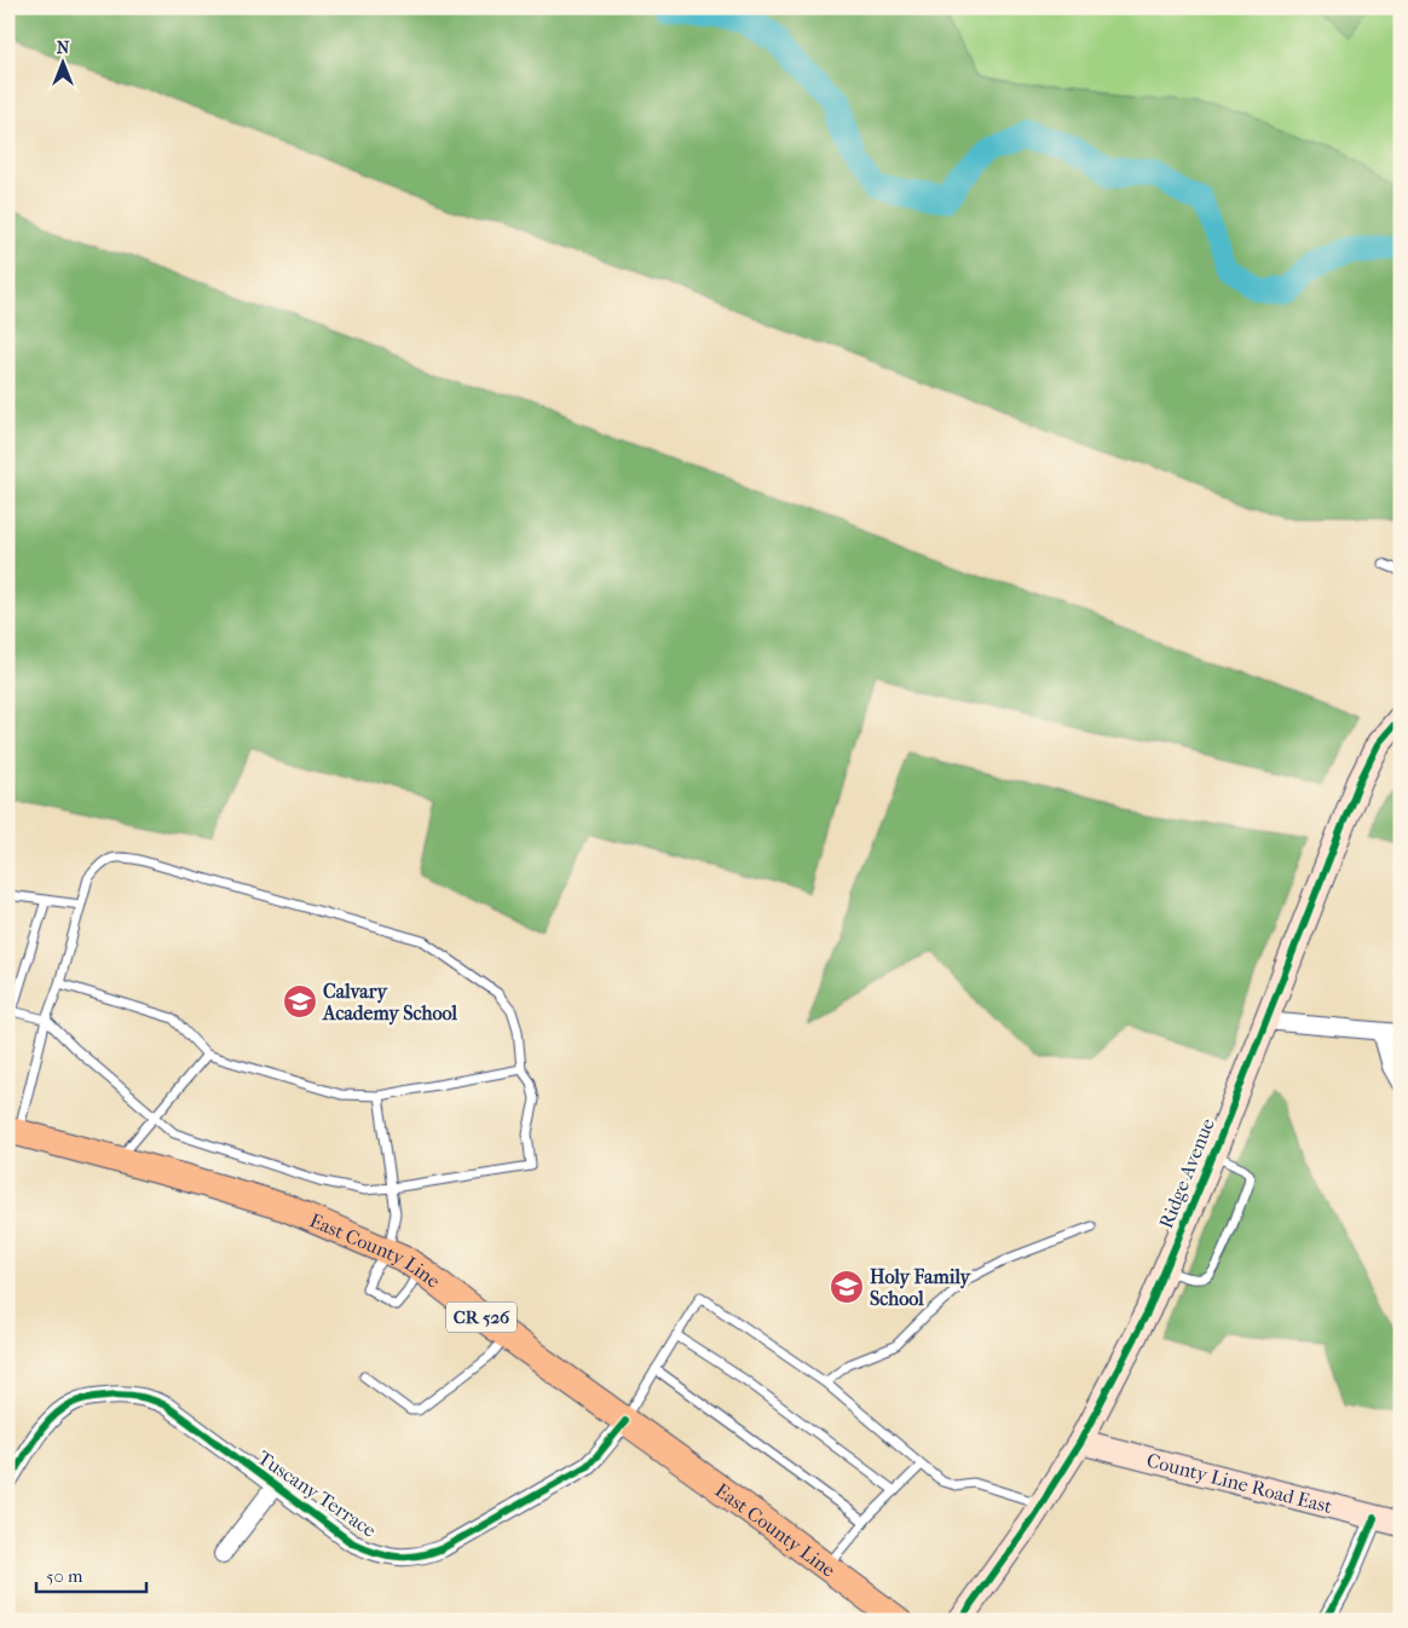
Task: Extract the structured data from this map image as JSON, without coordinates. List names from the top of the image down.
{
  "streets": {
    "main road": ["East County Line", "CR 526"],
    "street": ["Ridge Avenue", "County Line Road East", "Tuscany Terrace"]
  },
  "crossings": [
    ["Ridge Avenue", "County Line Road East"],
    ["East County Line", "Tuscany Terrace"]
  ],
  "places": {
    "school or university": ["Calvary Academy School", "Holy Family School"]
  },
  "scale_bar": "50 m",
  "north": "top"
}
